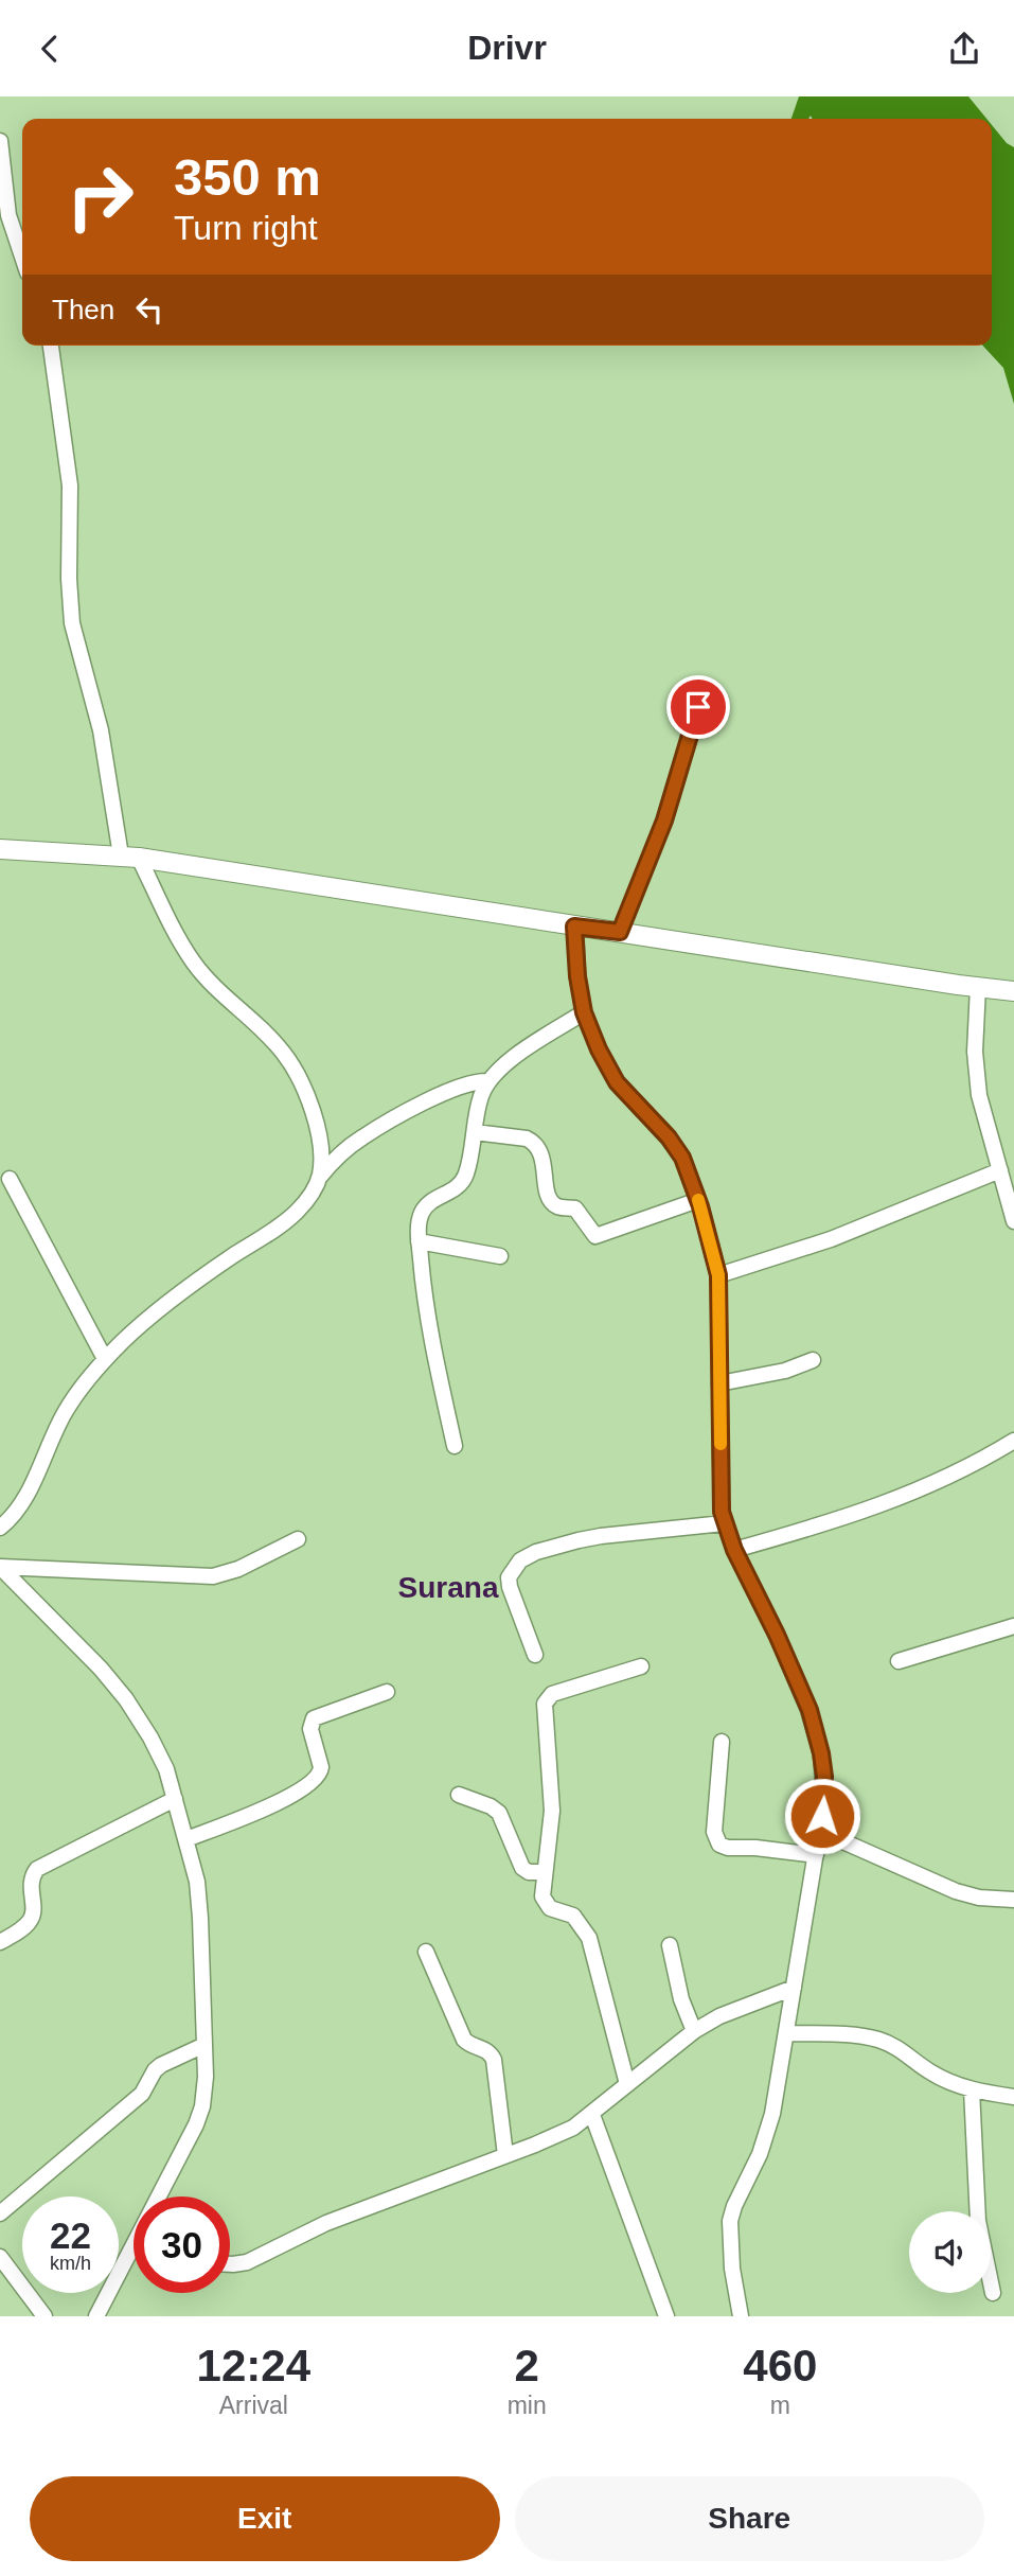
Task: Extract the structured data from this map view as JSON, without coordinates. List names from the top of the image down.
{
  "districts": ["Surana"],
  "page": {
    "header": "Drivr",
    "turn": ["350 m", "Turn right"],
    "then": "Then",
    "speed": "22 km/h",
    "limit": "30",
    "eta": [
      "12:24",
      "Arrival",
      "2",
      "min",
      "460",
      "m"
    ],
    "buttons": ["Exit", "Share"]
  }
}
